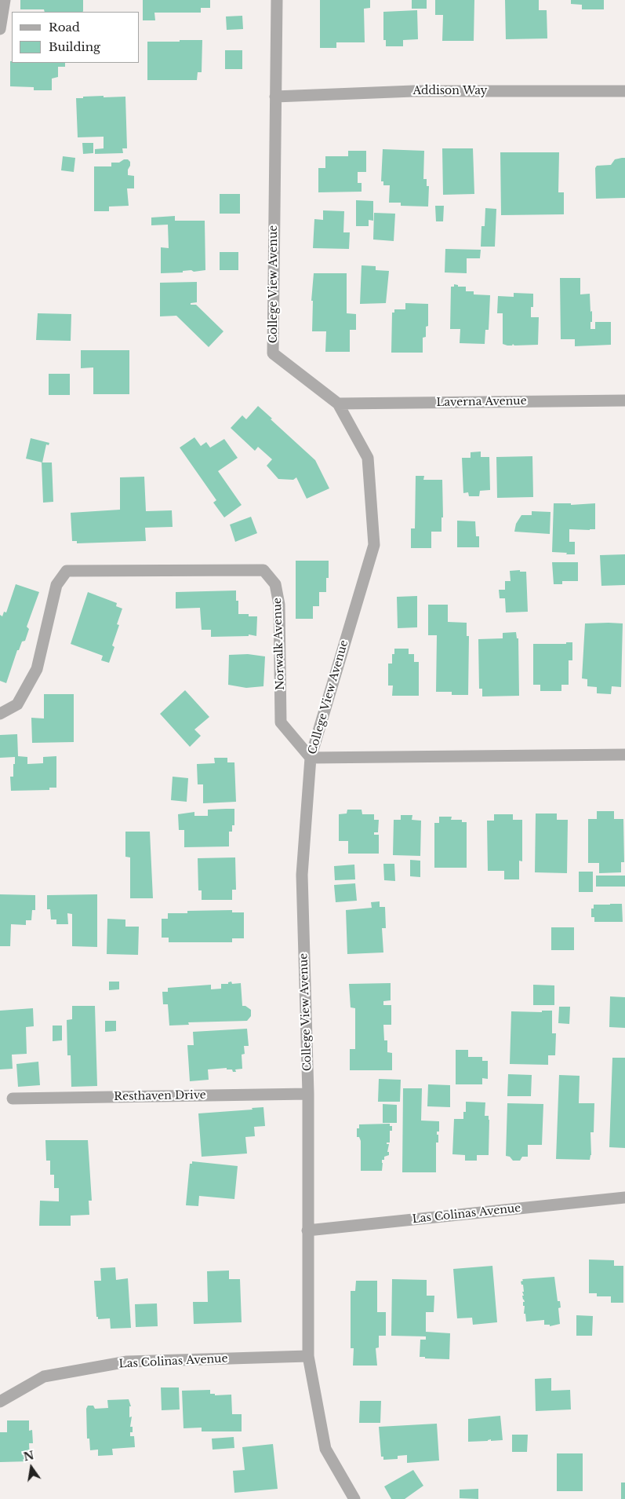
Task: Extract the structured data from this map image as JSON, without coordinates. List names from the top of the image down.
{
  "streets": {
    "street": [
      "Addison Way",
      "College View Avenue",
      "Laverna Avenue",
      "Norwalk Avenue",
      "Resthaven Drive",
      "Las Colinas Avenue"
    ]
  },
  "crossings": [
    ["Addison Way", "College View Avenue"],
    ["College View Avenue", "Laverna Avenue"],
    ["College View Avenue", "Norwalk Avenue"],
    ["College View Avenue", "Resthaven Drive"],
    ["College View Avenue", "Las Colinas Avenue"]
  ],
  "legend": ["Road", "Building"],
  "north": "top"
}
